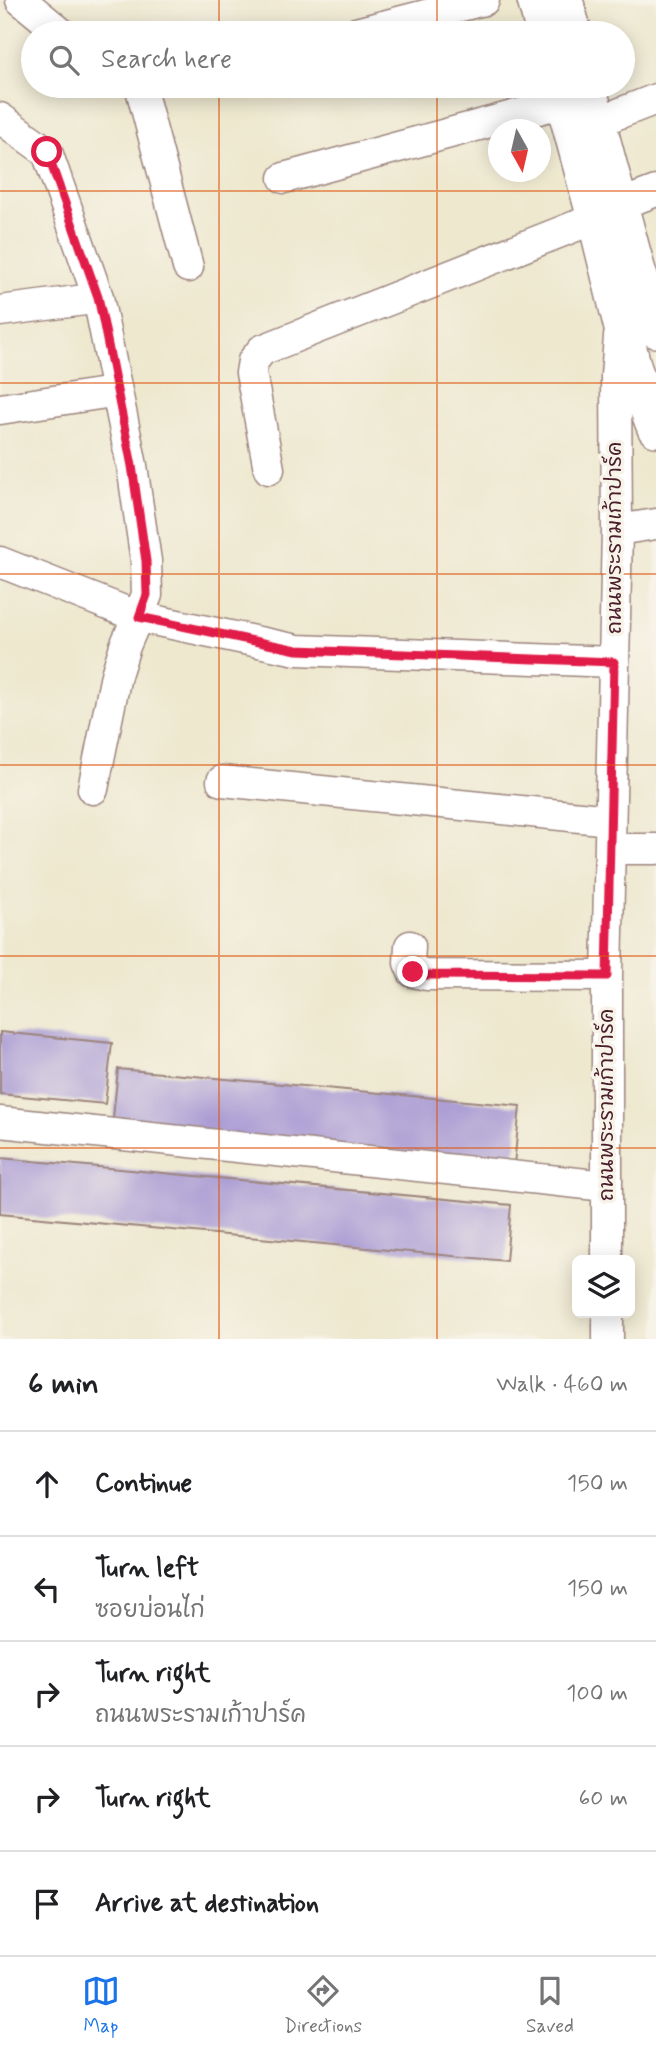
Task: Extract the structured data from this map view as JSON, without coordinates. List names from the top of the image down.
{
  "streets": {
    "street": ["ถนนพระรามเก้าปาร์ค"]
  },
  "north": "bottom",
  "page": {
    "search": "Search here",
    "heading": ["6 min", "Walk · 460 m"],
    "list": [
      ["Continue", "150 m"],
      ["Turn left", "ซอยบ่อนไก่", "150 m"],
      ["Turn right", "ถนนพระรามเก้าปาร์ค", "100 m"],
      ["Turn right", "60 m"],
      "Arrive at destination"
    ],
    "nav": ["Map", "Directions", "Saved"]
  }
}
